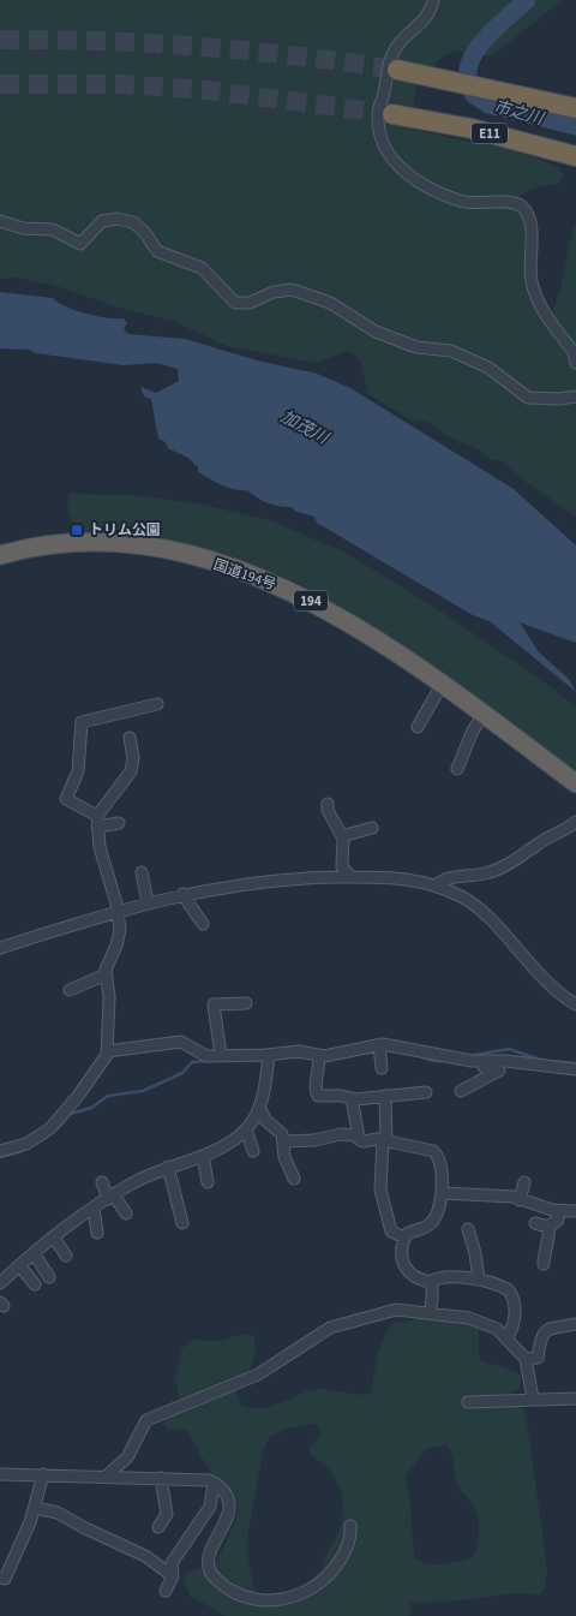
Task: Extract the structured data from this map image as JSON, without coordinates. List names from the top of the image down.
{
  "streets": {
    "highway": ["E11", "国道194号", "194"]
  },
  "water": ["市之川", "加茂川"],
  "places": {
    "transit": ["トリム公園"]
  }
}
